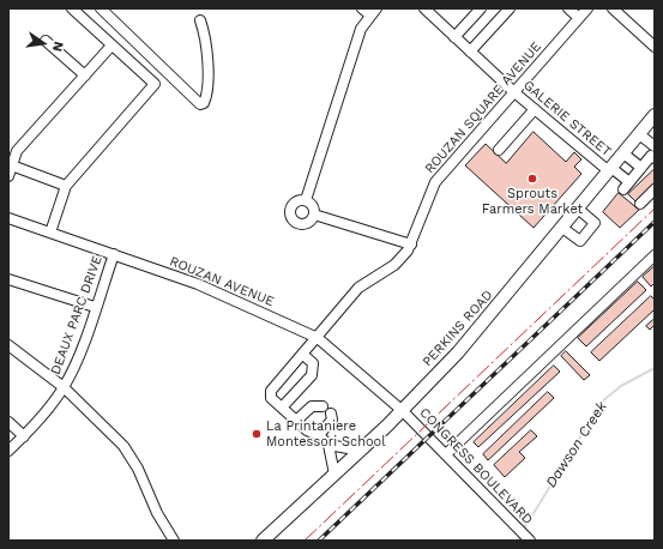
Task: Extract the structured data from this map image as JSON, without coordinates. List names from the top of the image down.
{
  "streets": {
    "main road": ["PERKINS ROAD"],
    "street": [
      "ROUZAN SQUARE AVENUE",
      "GALERIE STREET",
      "ROUZAN AVENUE",
      "DEAUX PARC DRIVE",
      "CONGRESS BOULEVARD"
    ]
  },
  "crossings": [
    ["ROUZAN SQUARE AVENUE", "GALERIE STREET"],
    ["ROUZAN SQUARE AVENUE", "ROUZAN AVENUE"],
    ["GALERIE STREET", "PERKINS ROAD"],
    ["ROUZAN AVENUE", "DEAUX PARC DRIVE"],
    ["ROUZAN AVENUE", "PERKINS ROAD"],
    ["ROUZAN AVENUE", "CONGRESS BOULEVARD"],
    ["PERKINS ROAD", "CONGRESS BOULEVARD"]
  ],
  "water": ["Dawson Creek"],
  "places": ["Sprouts Farmers Market", "La Printaniere Montessori School"],
  "north": "right"
}
